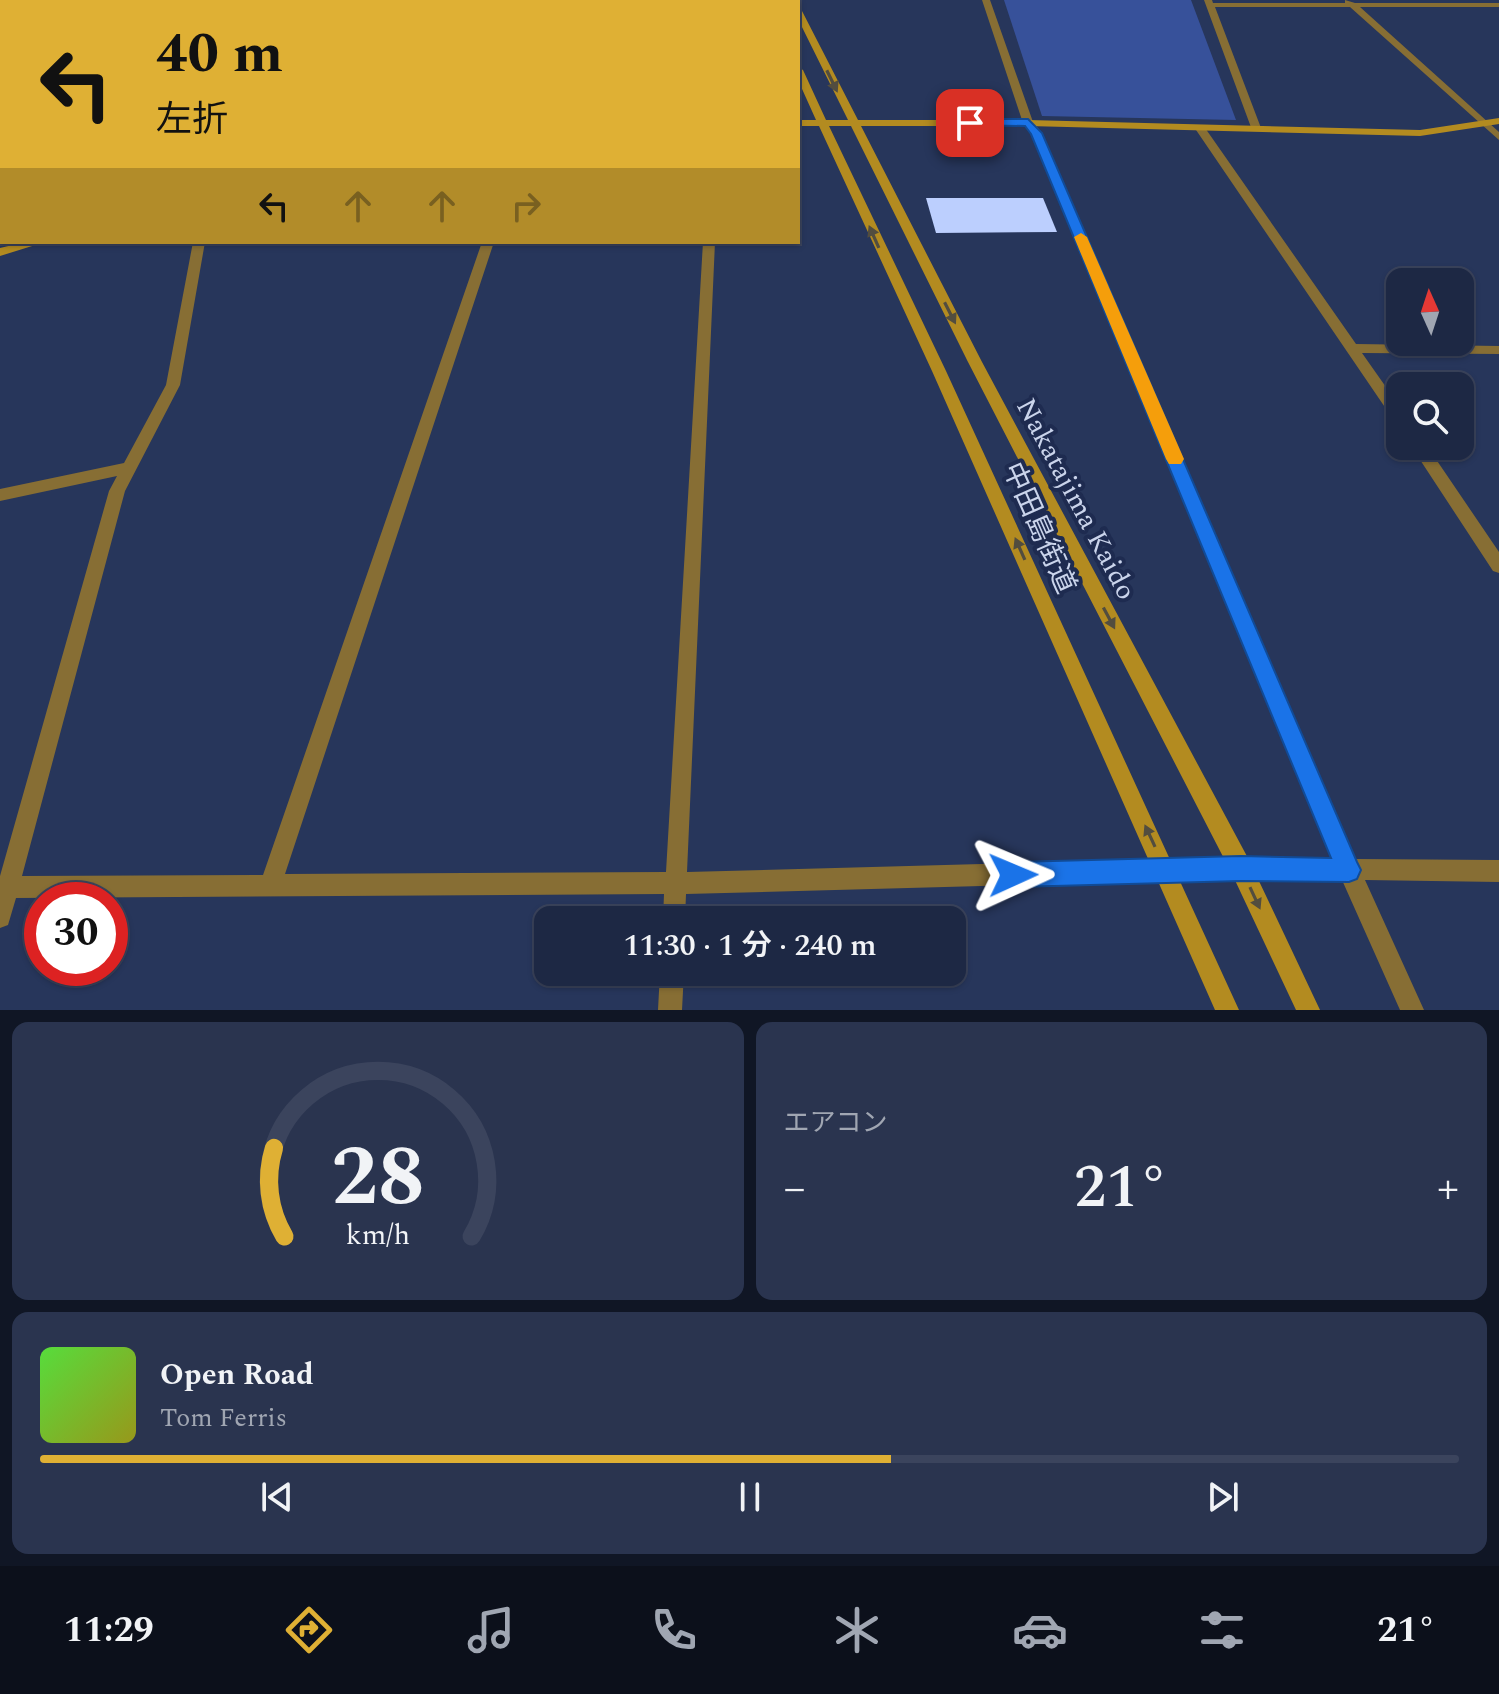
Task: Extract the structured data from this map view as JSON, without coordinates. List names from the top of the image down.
{
  "streets": {
    "street": ["Nakatajima Kaido", "中田島街道"]
  },
  "one_way": ["中田島街道"],
  "north": "top",
  "page": {
    "turn": ["40 m", "左折"],
    "limit": "30",
    "trip": "11:30 · 1 分 · 240 m",
    "tile": "エアコン",
    "heat": ["−", "21°", "+"],
    "song": ["Open Road", "Tom Ferris"],
    "tabs": ["11:29", "21°"],
    "gauge": ["28", "km/h"]
  }
}
